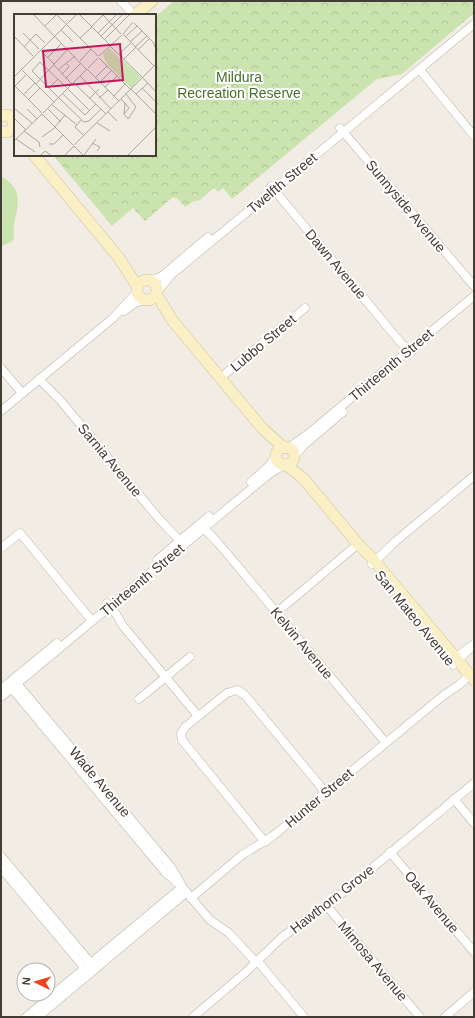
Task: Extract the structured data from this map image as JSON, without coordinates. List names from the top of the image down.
{
  "streets": {
    "street": [
      "Twelfth Street",
      "Sunnyside Avenue",
      "Dawn Avenue",
      "Lubbo Street",
      "Thirteenth Street",
      "Sarnia Avenue",
      "San Mateo Avenue",
      "Kelvin Avenue",
      "Wade Avenue",
      "Hunter Street",
      "Hawthorn Grove",
      "Oak Avenue",
      "Mimosa Avenue"
    ]
  },
  "crossings": [
    ["Twelfth Street", "Sunnyside Avenue"],
    ["Twelfth Street", "Dawn Avenue"],
    ["Twelfth Street", "Sarnia Avenue"],
    ["Twelfth Street", "San Mateo Avenue"],
    ["Dawn Avenue", "Thirteenth Street"],
    ["Lubbo Street", "San Mateo Avenue"],
    ["Thirteenth Street", "Sarnia Avenue"],
    ["Thirteenth Street", "San Mateo Avenue"],
    ["Thirteenth Street", "Kelvin Avenue"],
    ["Thirteenth Street", "Wade Avenue"],
    ["San Mateo Avenue", "Hunter Street"],
    ["Kelvin Avenue", "Hunter Street"],
    ["Wade Avenue", "Hunter Street"],
    ["Wade Avenue", "Hawthorn Grove"],
    ["Hawthorn Grove", "Oak Avenue"],
    ["Hawthorn Grove", "Mimosa Avenue"]
  ],
  "parks": ["Mildura Recreation Reserve"],
  "north": "left"
}
